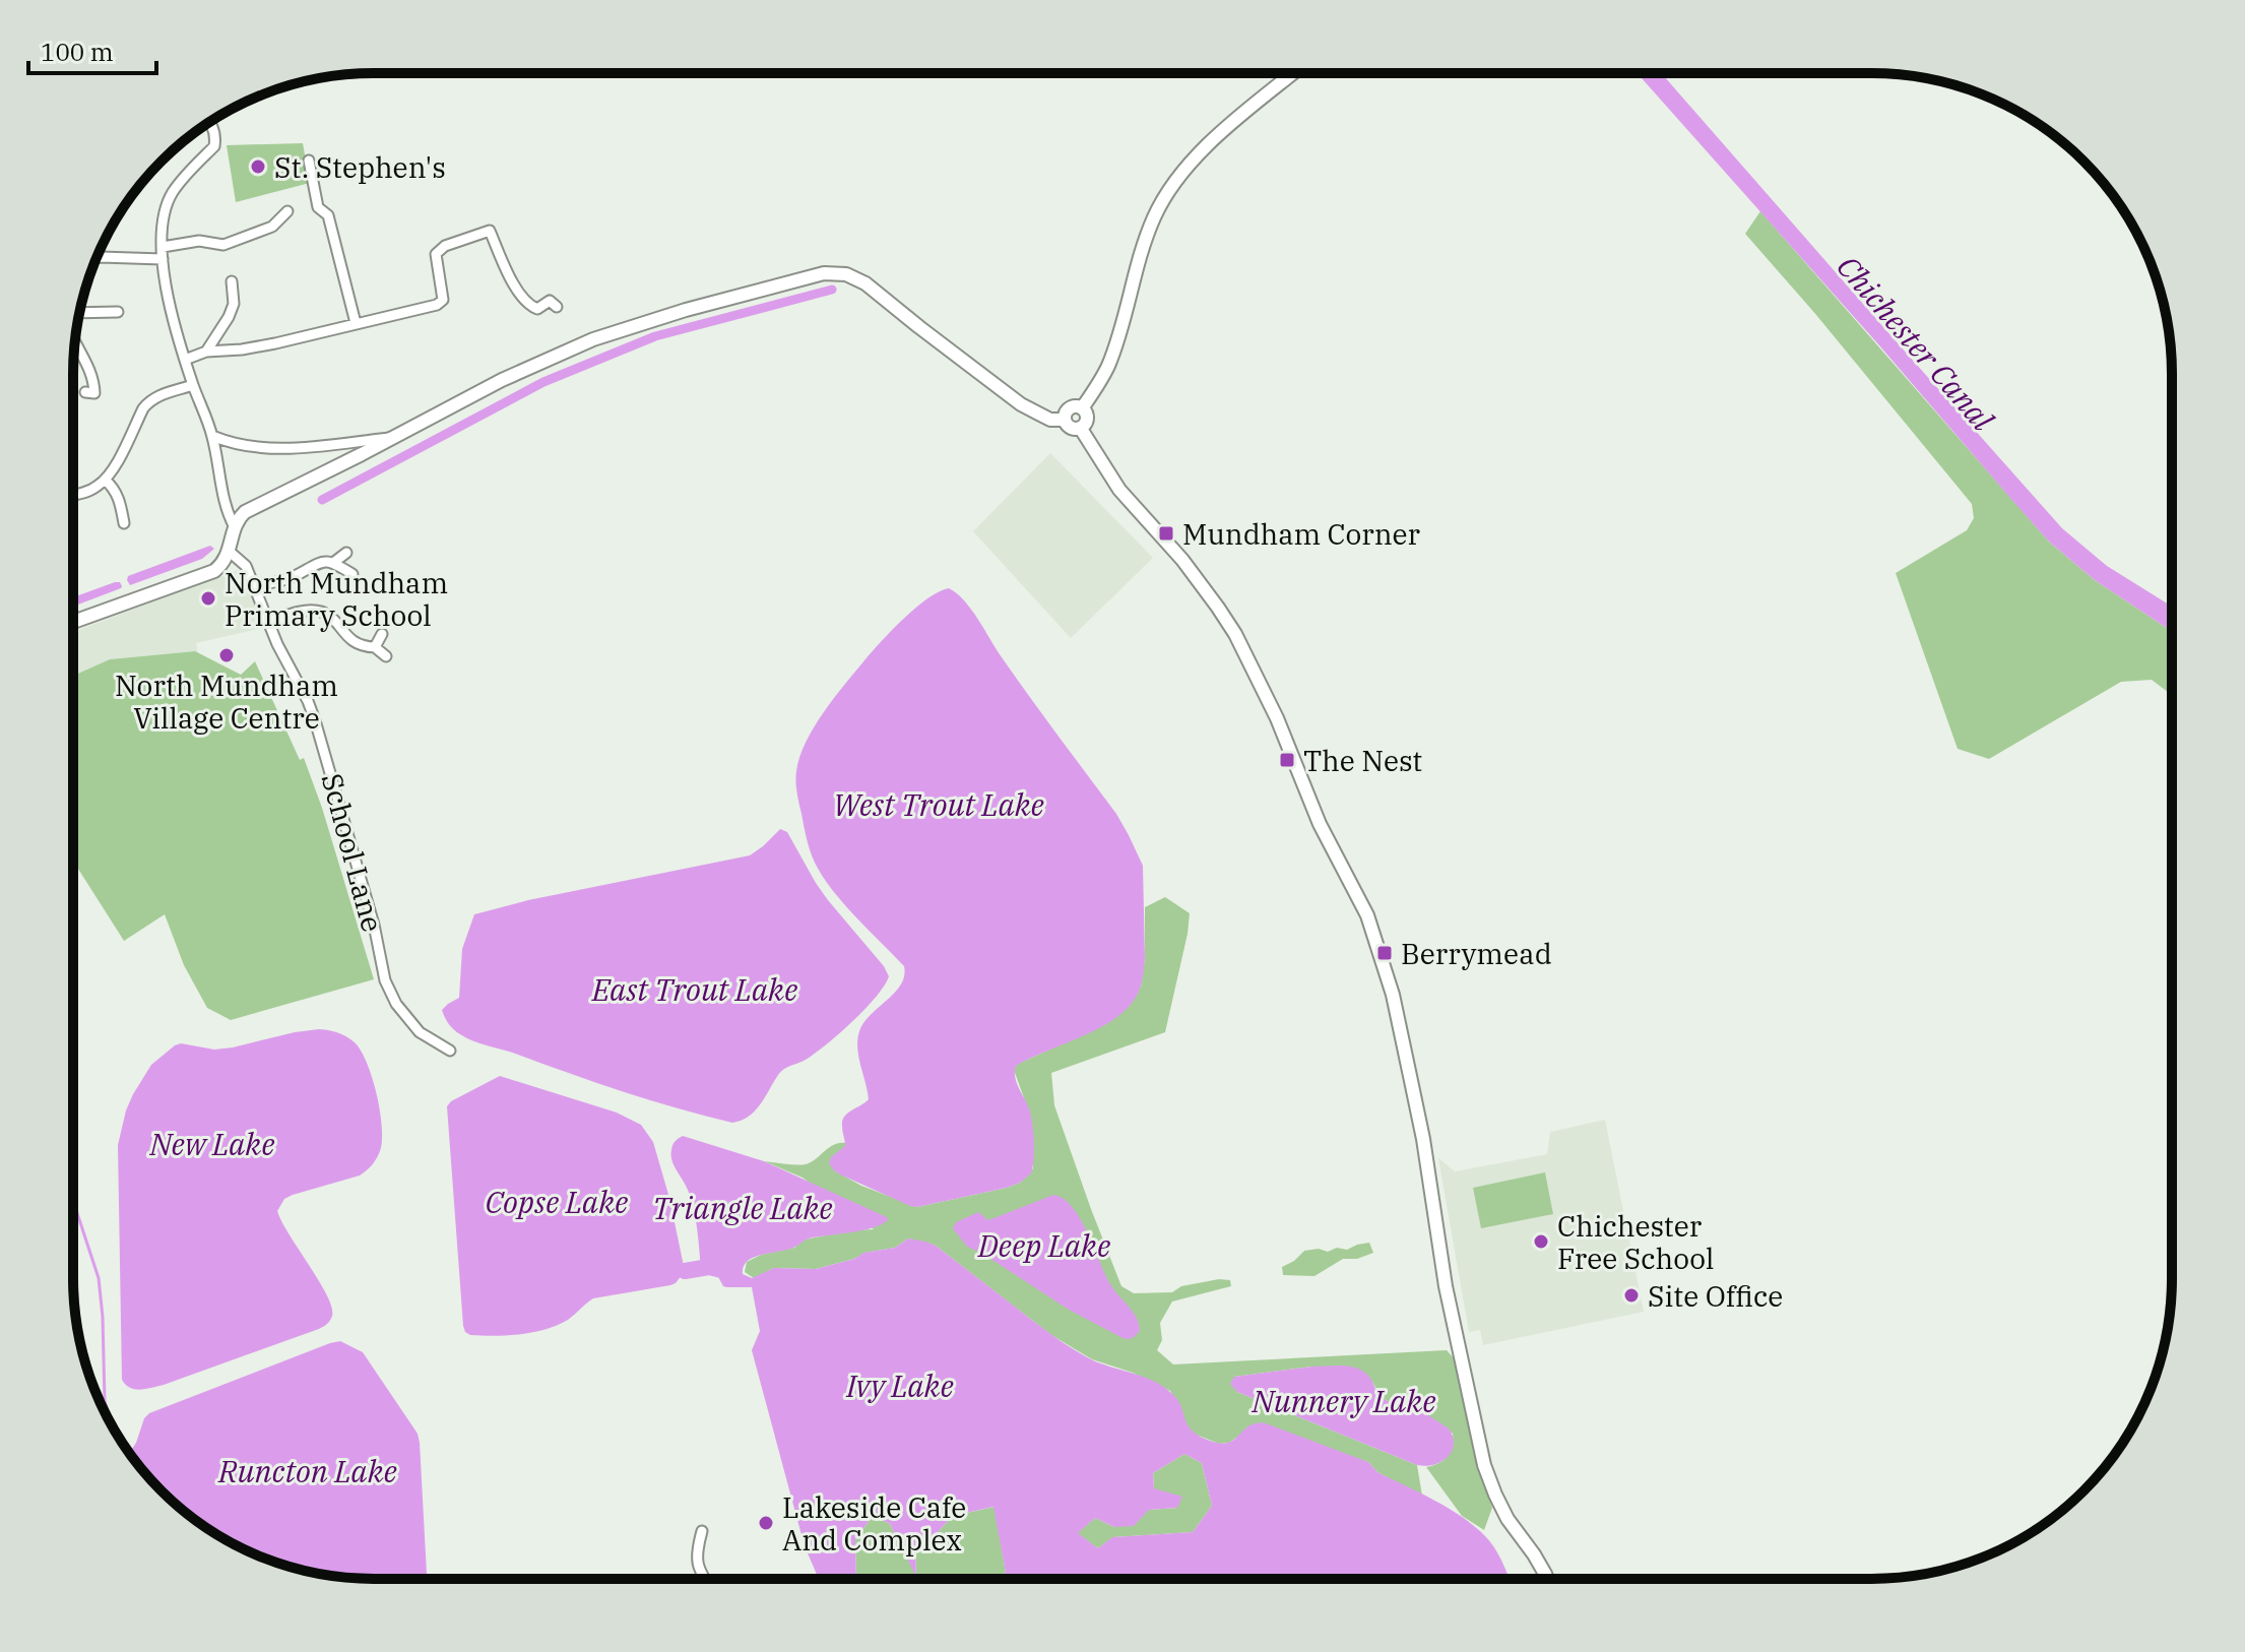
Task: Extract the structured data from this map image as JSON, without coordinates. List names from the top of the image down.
{
  "streets": {
    "street": ["School Lane"]
  },
  "water": [
    "Chichester Canal",
    "West Trout Lake",
    "East Trout Lake",
    "New Lake",
    "Copse Lake",
    "Triangle Lake",
    "Deep Lake",
    "Ivy Lake",
    "Nunnery Lake",
    "Runcton Lake"
  ],
  "places": {
    "other": [
      "St. Stephen's",
      "North Mundham Primary School",
      "North Mundham Village Centre",
      "Chichester Free School",
      "Site Office",
      "Lakeside Cafe And Complex"
    ],
    "transit": ["Mundham Corner", "The Nest", "Berrymead"]
  },
  "scale_bar": "100 m"
}
